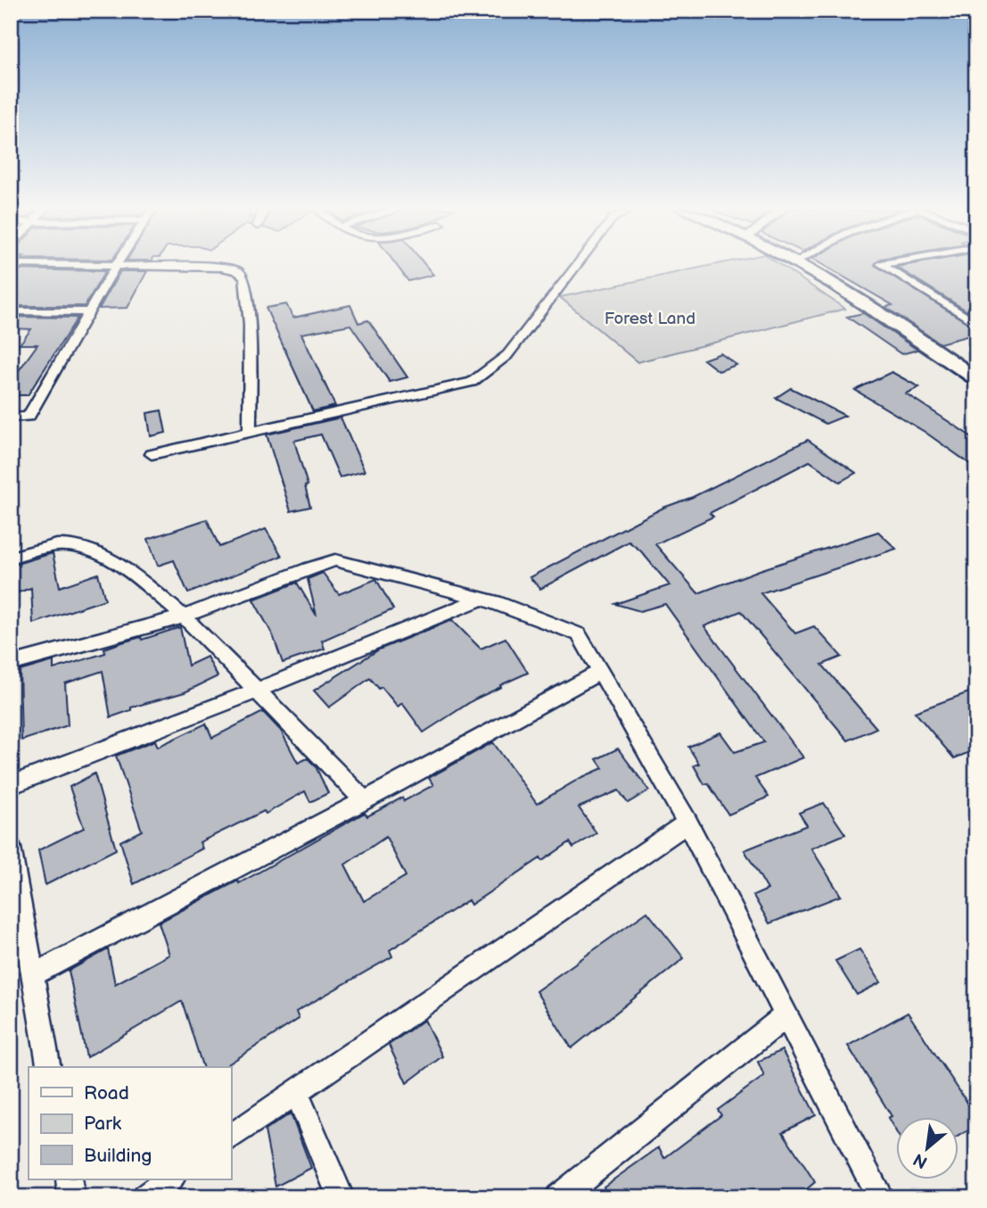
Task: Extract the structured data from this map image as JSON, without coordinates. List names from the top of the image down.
{
  "parks": ["Forest Land"],
  "legend": ["Road", "Park", "Building"],
  "north": "bottom left"
}
